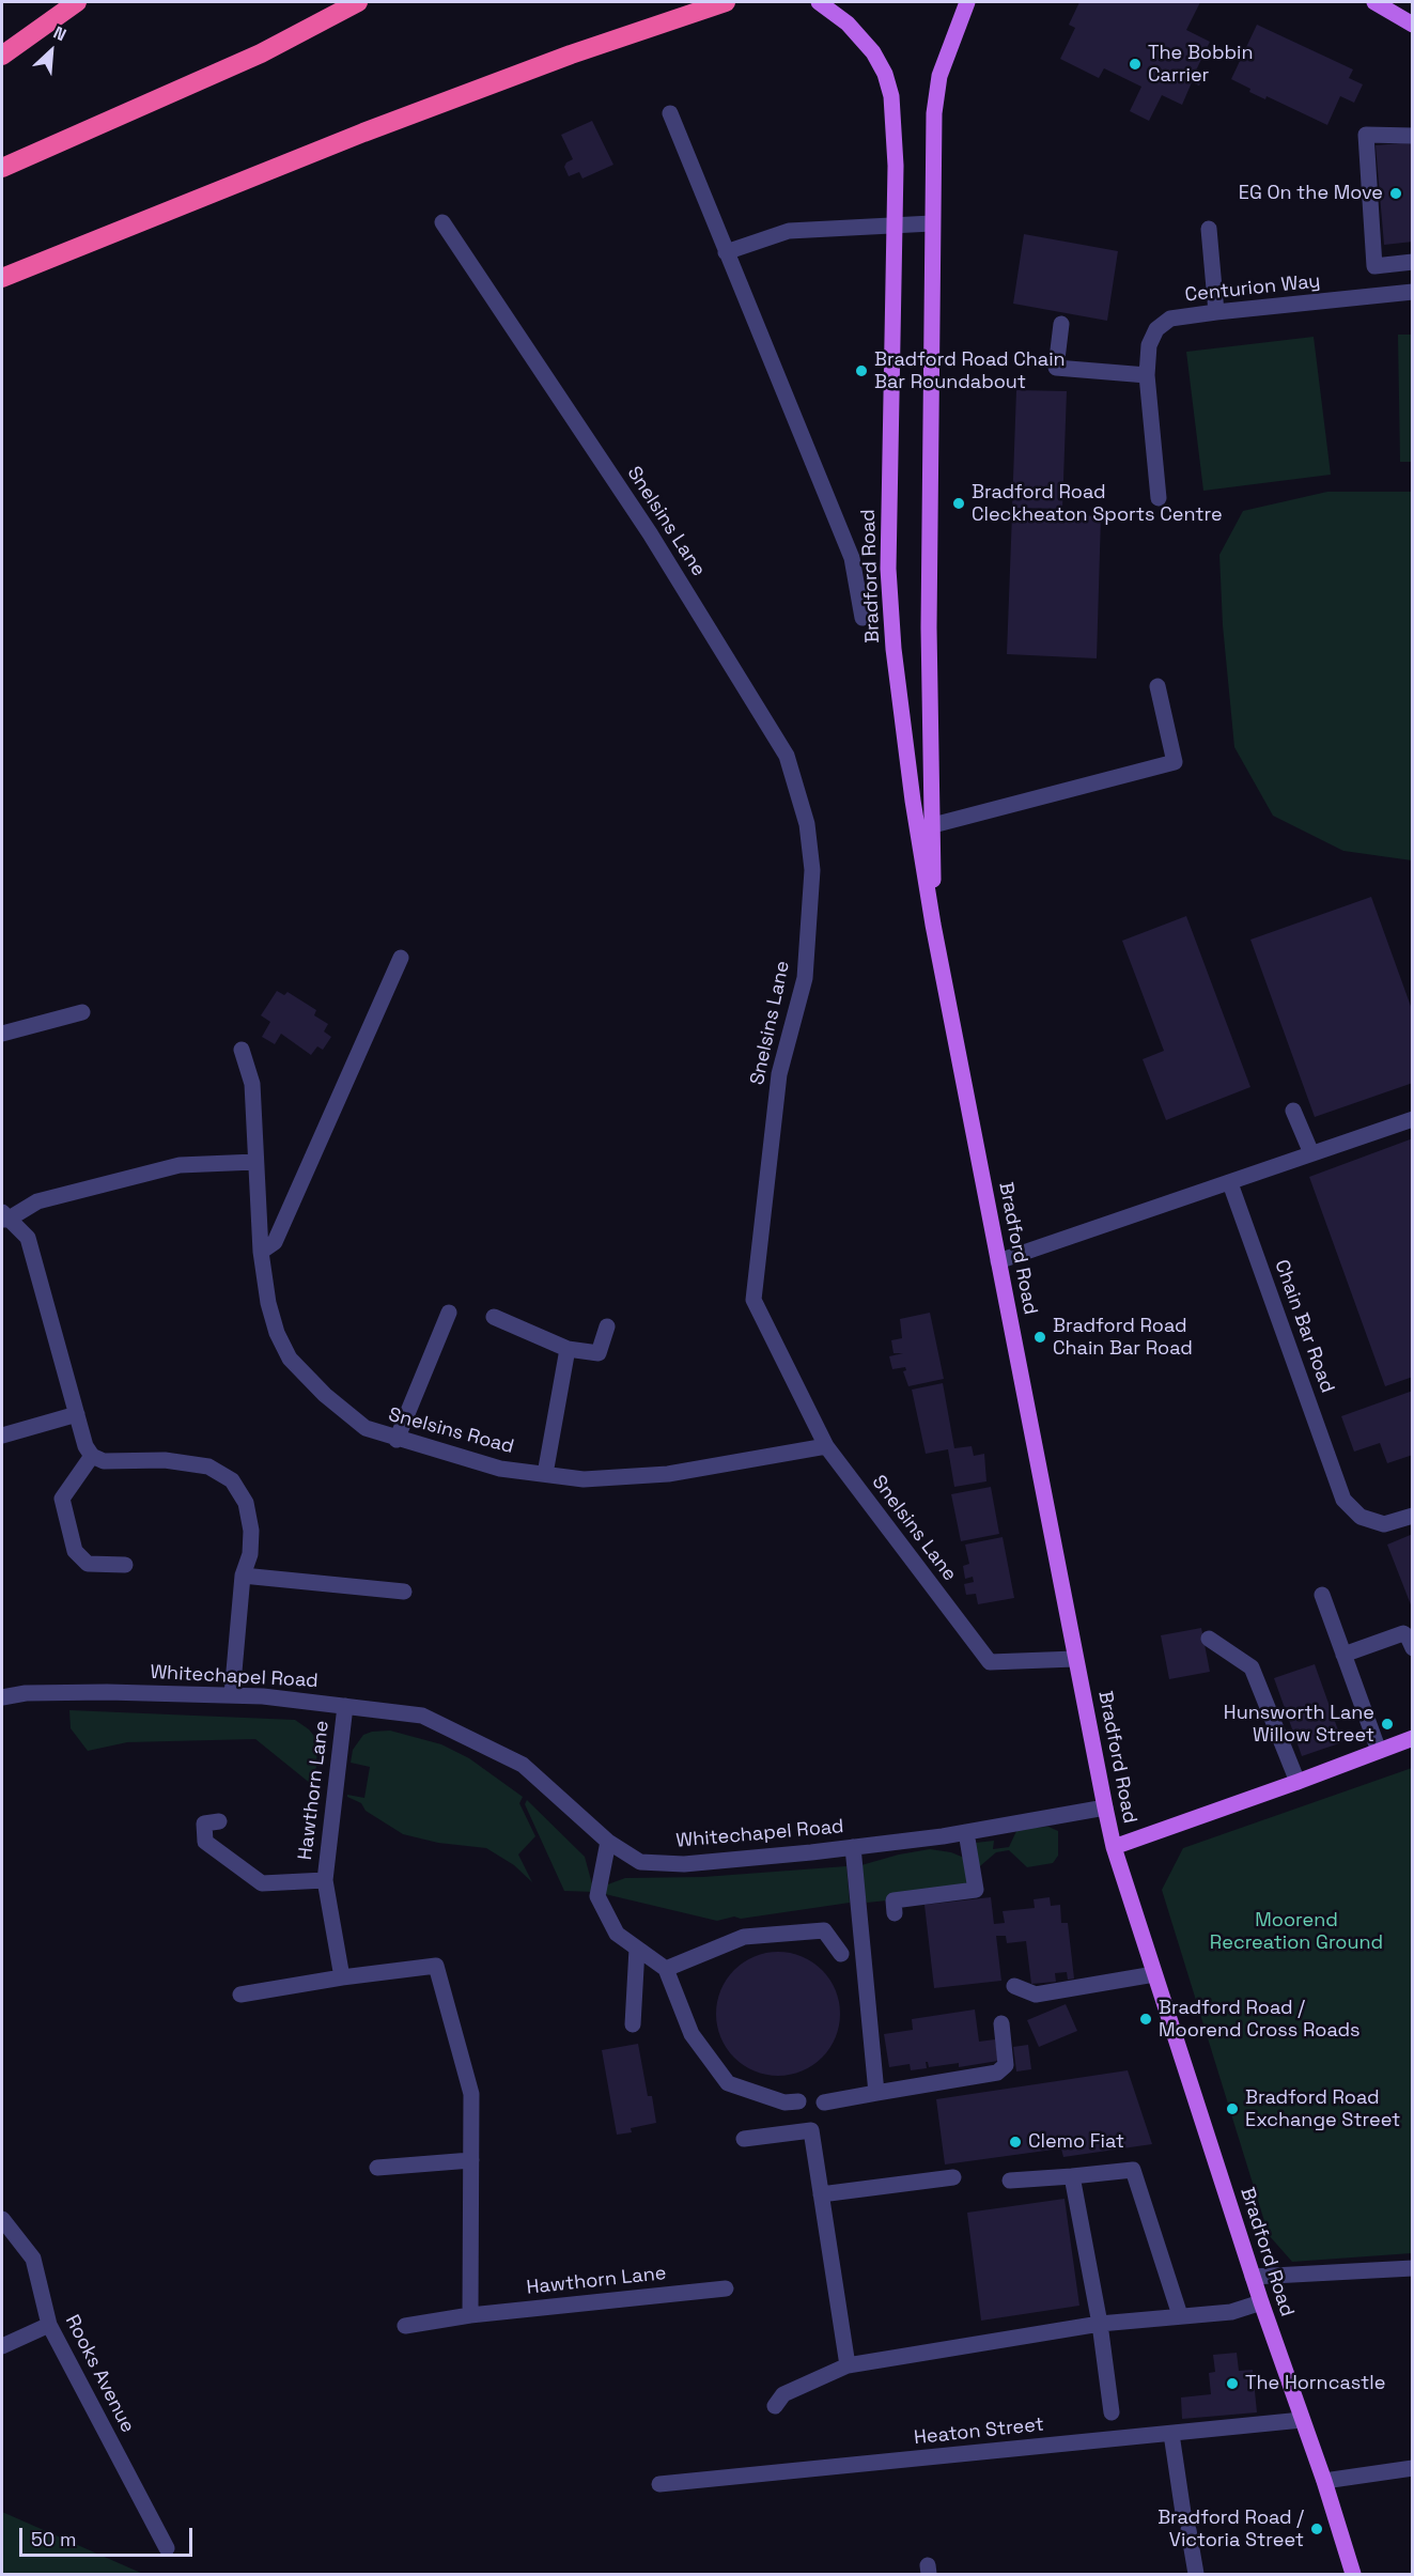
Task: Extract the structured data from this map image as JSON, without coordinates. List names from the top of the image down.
{
  "streets": {
    "main road": ["Bradford Road"],
    "street": [
      "Centurion Way",
      "Snelsins Lane",
      "Chain Bar Road",
      "Snelsins Road",
      "Whitechapel Road",
      "Hawthorn Lane",
      "Rooks Avenue",
      "Heaton Street"
    ]
  },
  "crossings": [
    ["Snelsins Lane", "Bradford Road"],
    ["Snelsins Lane", "Snelsins Road"],
    ["Bradford Road", "Whitechapel Road"],
    ["Bradford Road", "Heaton Street"],
    ["Whitechapel Road", "Hawthorn Lane"]
  ],
  "parks": ["Moorend Recreation Ground"],
  "places": [
    "The Bobbin Carrier",
    "EG On the Move",
    "Bradford Road Chain Bar Roundabout",
    "Bradford Road Cleckheaton Sports Centre",
    "Bradford Road Chain Bar Road",
    "Hunsworth Lane Willow Street",
    "Bradford Road / Moorend Cross Roads",
    "Bradford Road Exchange Street",
    "Clemo Fiat",
    "The Horncastle",
    "Bradford Road / Victoria Street"
  ],
  "scale_bar": "50 m",
  "north": "top right"
}
